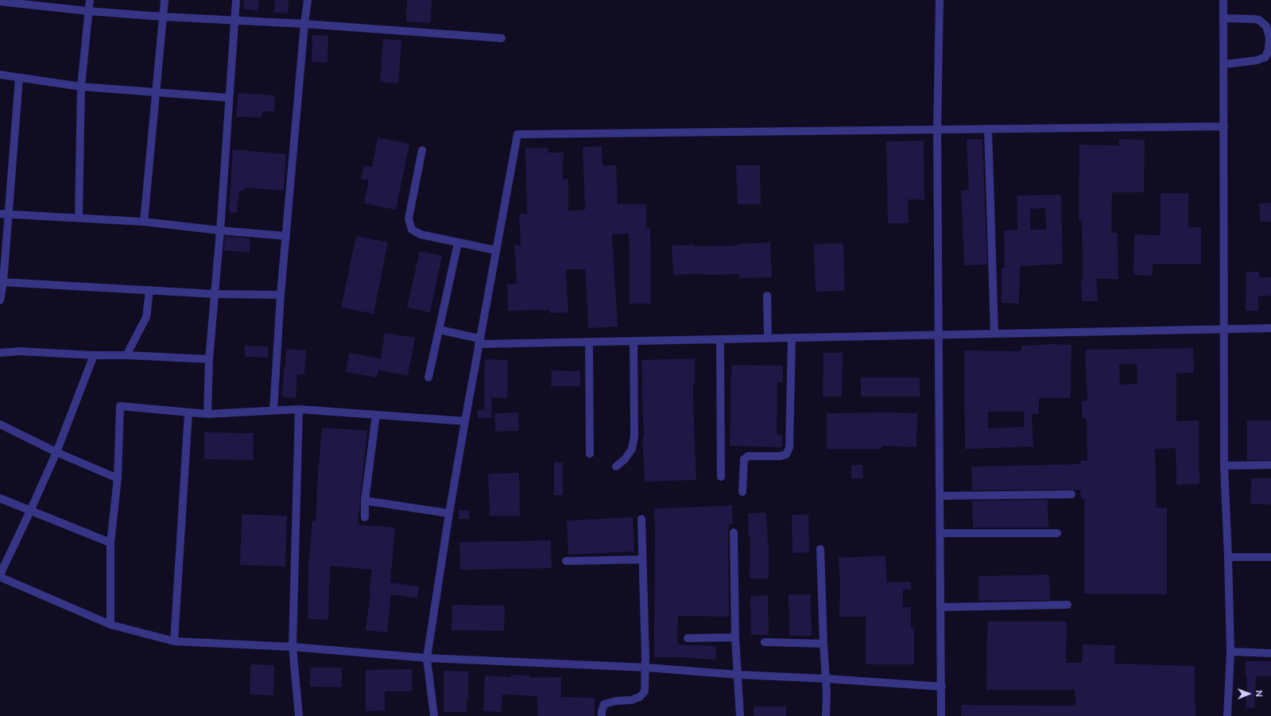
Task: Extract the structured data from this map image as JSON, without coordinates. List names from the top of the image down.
{
  "north": "right"
}
